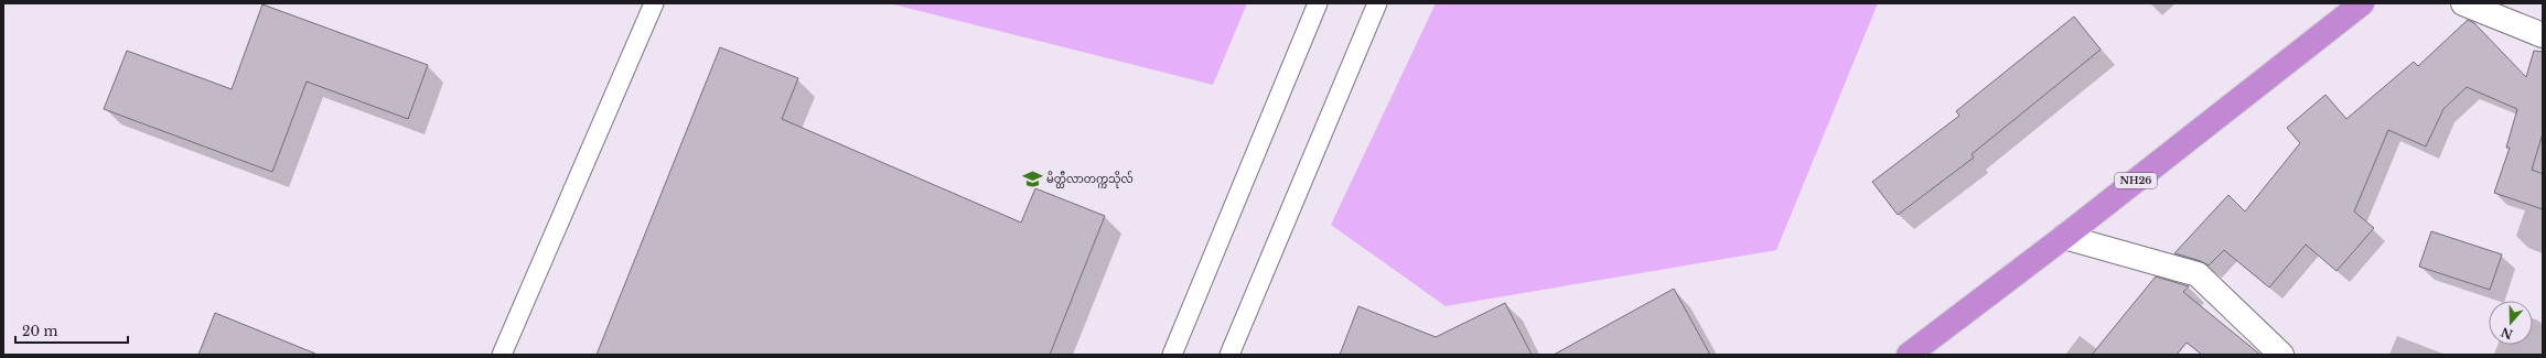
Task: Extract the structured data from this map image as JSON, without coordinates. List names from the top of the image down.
{
  "streets": {
    "highway": ["NH26"]
  },
  "places": {
    "school or university": ["မိတ္ထီလာတက္ကသိုလ်"]
  },
  "scale_bar": "20 m",
  "north": "bottom"
}
